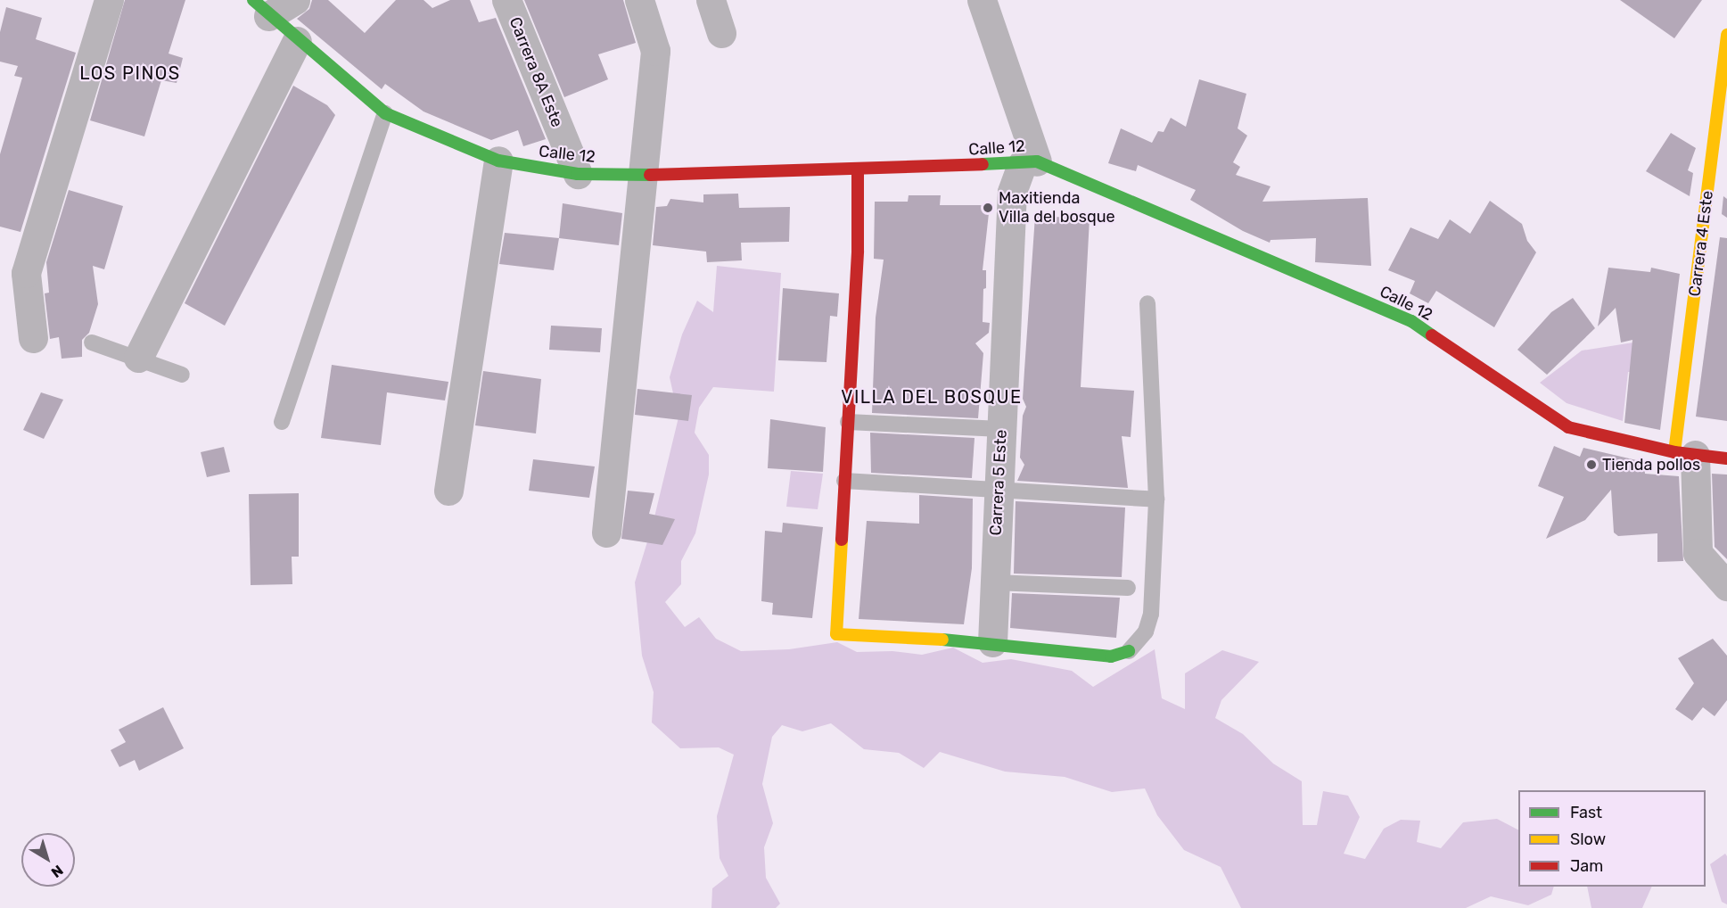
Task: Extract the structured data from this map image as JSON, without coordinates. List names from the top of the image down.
{
  "streets": {
    "street": [
      "Carrera 8A Este",
      "Calle 12",
      "Carrera 4 Este",
      "Carrera 5 Este"
    ]
  },
  "crossings": [
    ["Carrera 8A Este", "Calle 12"],
    ["Calle 12", "Carrera 4 Este"],
    ["Calle 12", "Carrera 5 Este"]
  ],
  "districts": ["LOS PINOS", "VILLA DEL BOSQUE"],
  "places": ["Maxitienda Villa del bosque", "Tienda pollos"],
  "legend": ["Fast", "Slow", "Jam"],
  "north": "bottom right"
}
